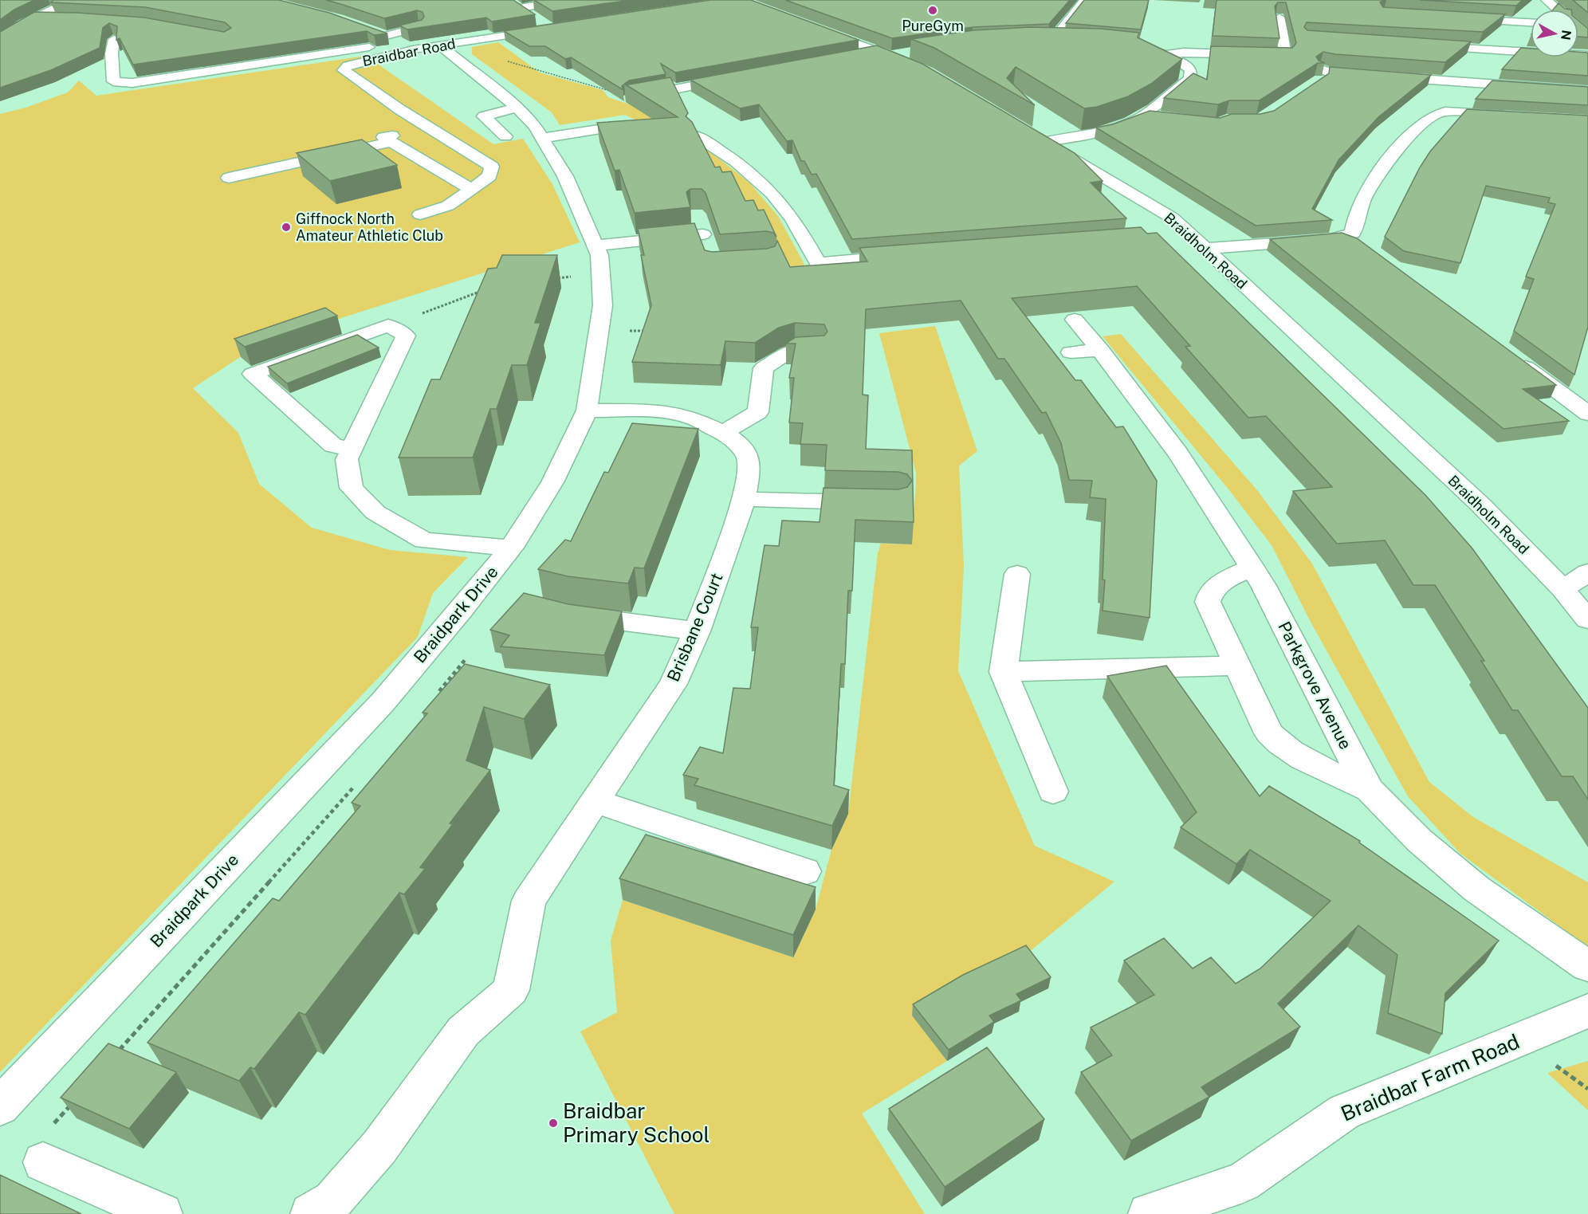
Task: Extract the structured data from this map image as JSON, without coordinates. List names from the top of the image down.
{
  "streets": {
    "street": [
      "Braidbar Road",
      "Braidholm Road",
      "Braidpark Drive",
      "Brisbane Court",
      "Parkgrove Avenue",
      "Braidbar Farm Road"
    ]
  },
  "crossings": [
    ["Braidbar Road", "Braidpark Drive"],
    ["Braidpark Drive", "Brisbane Court"]
  ],
  "places": ["PureGym", "Giffnock North Amateur Athletic Club", "Braidbar Primary School"],
  "north": "right"
}
